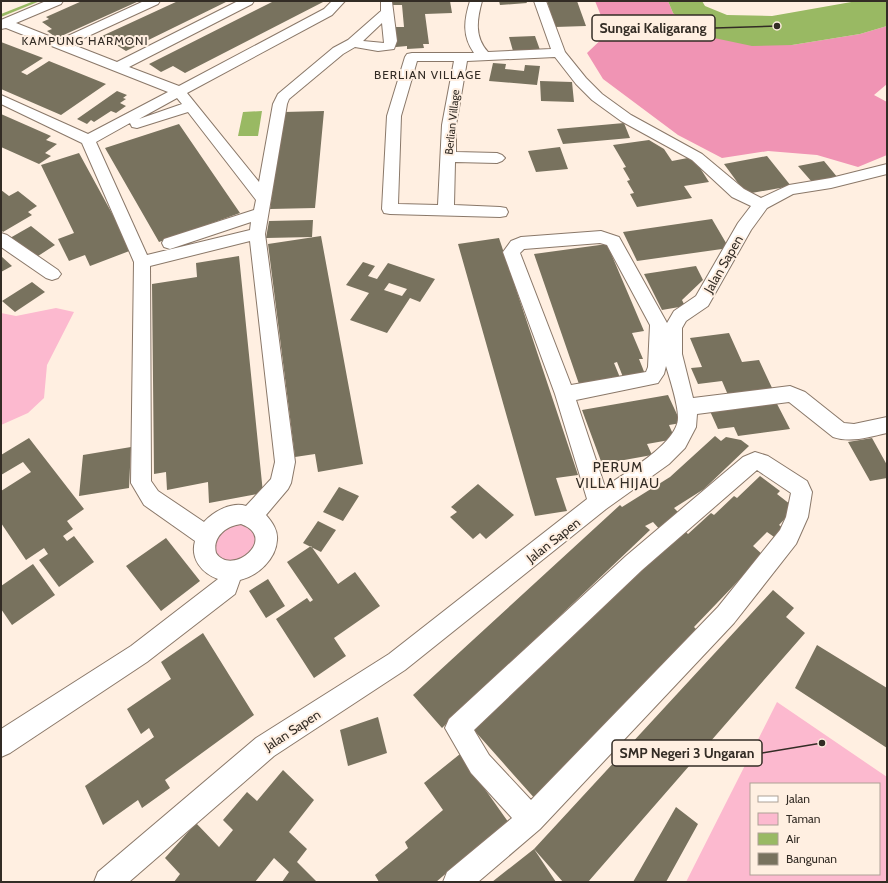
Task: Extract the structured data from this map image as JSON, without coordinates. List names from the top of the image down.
{
  "streets": {
    "street": ["Berlian Village", "Jalan Sapen"]
  },
  "districts": ["KAMPUNG HARMONI", "BERLIAN VILLAGE", "PERUM VILLA HIJAU"],
  "places": ["Sungai Kaligarang", "SMP Negeri 3 Ungaran"],
  "legend": [
    "Jalan",
    "Taman",
    "Air",
    "Bangunan"
  ]
}
